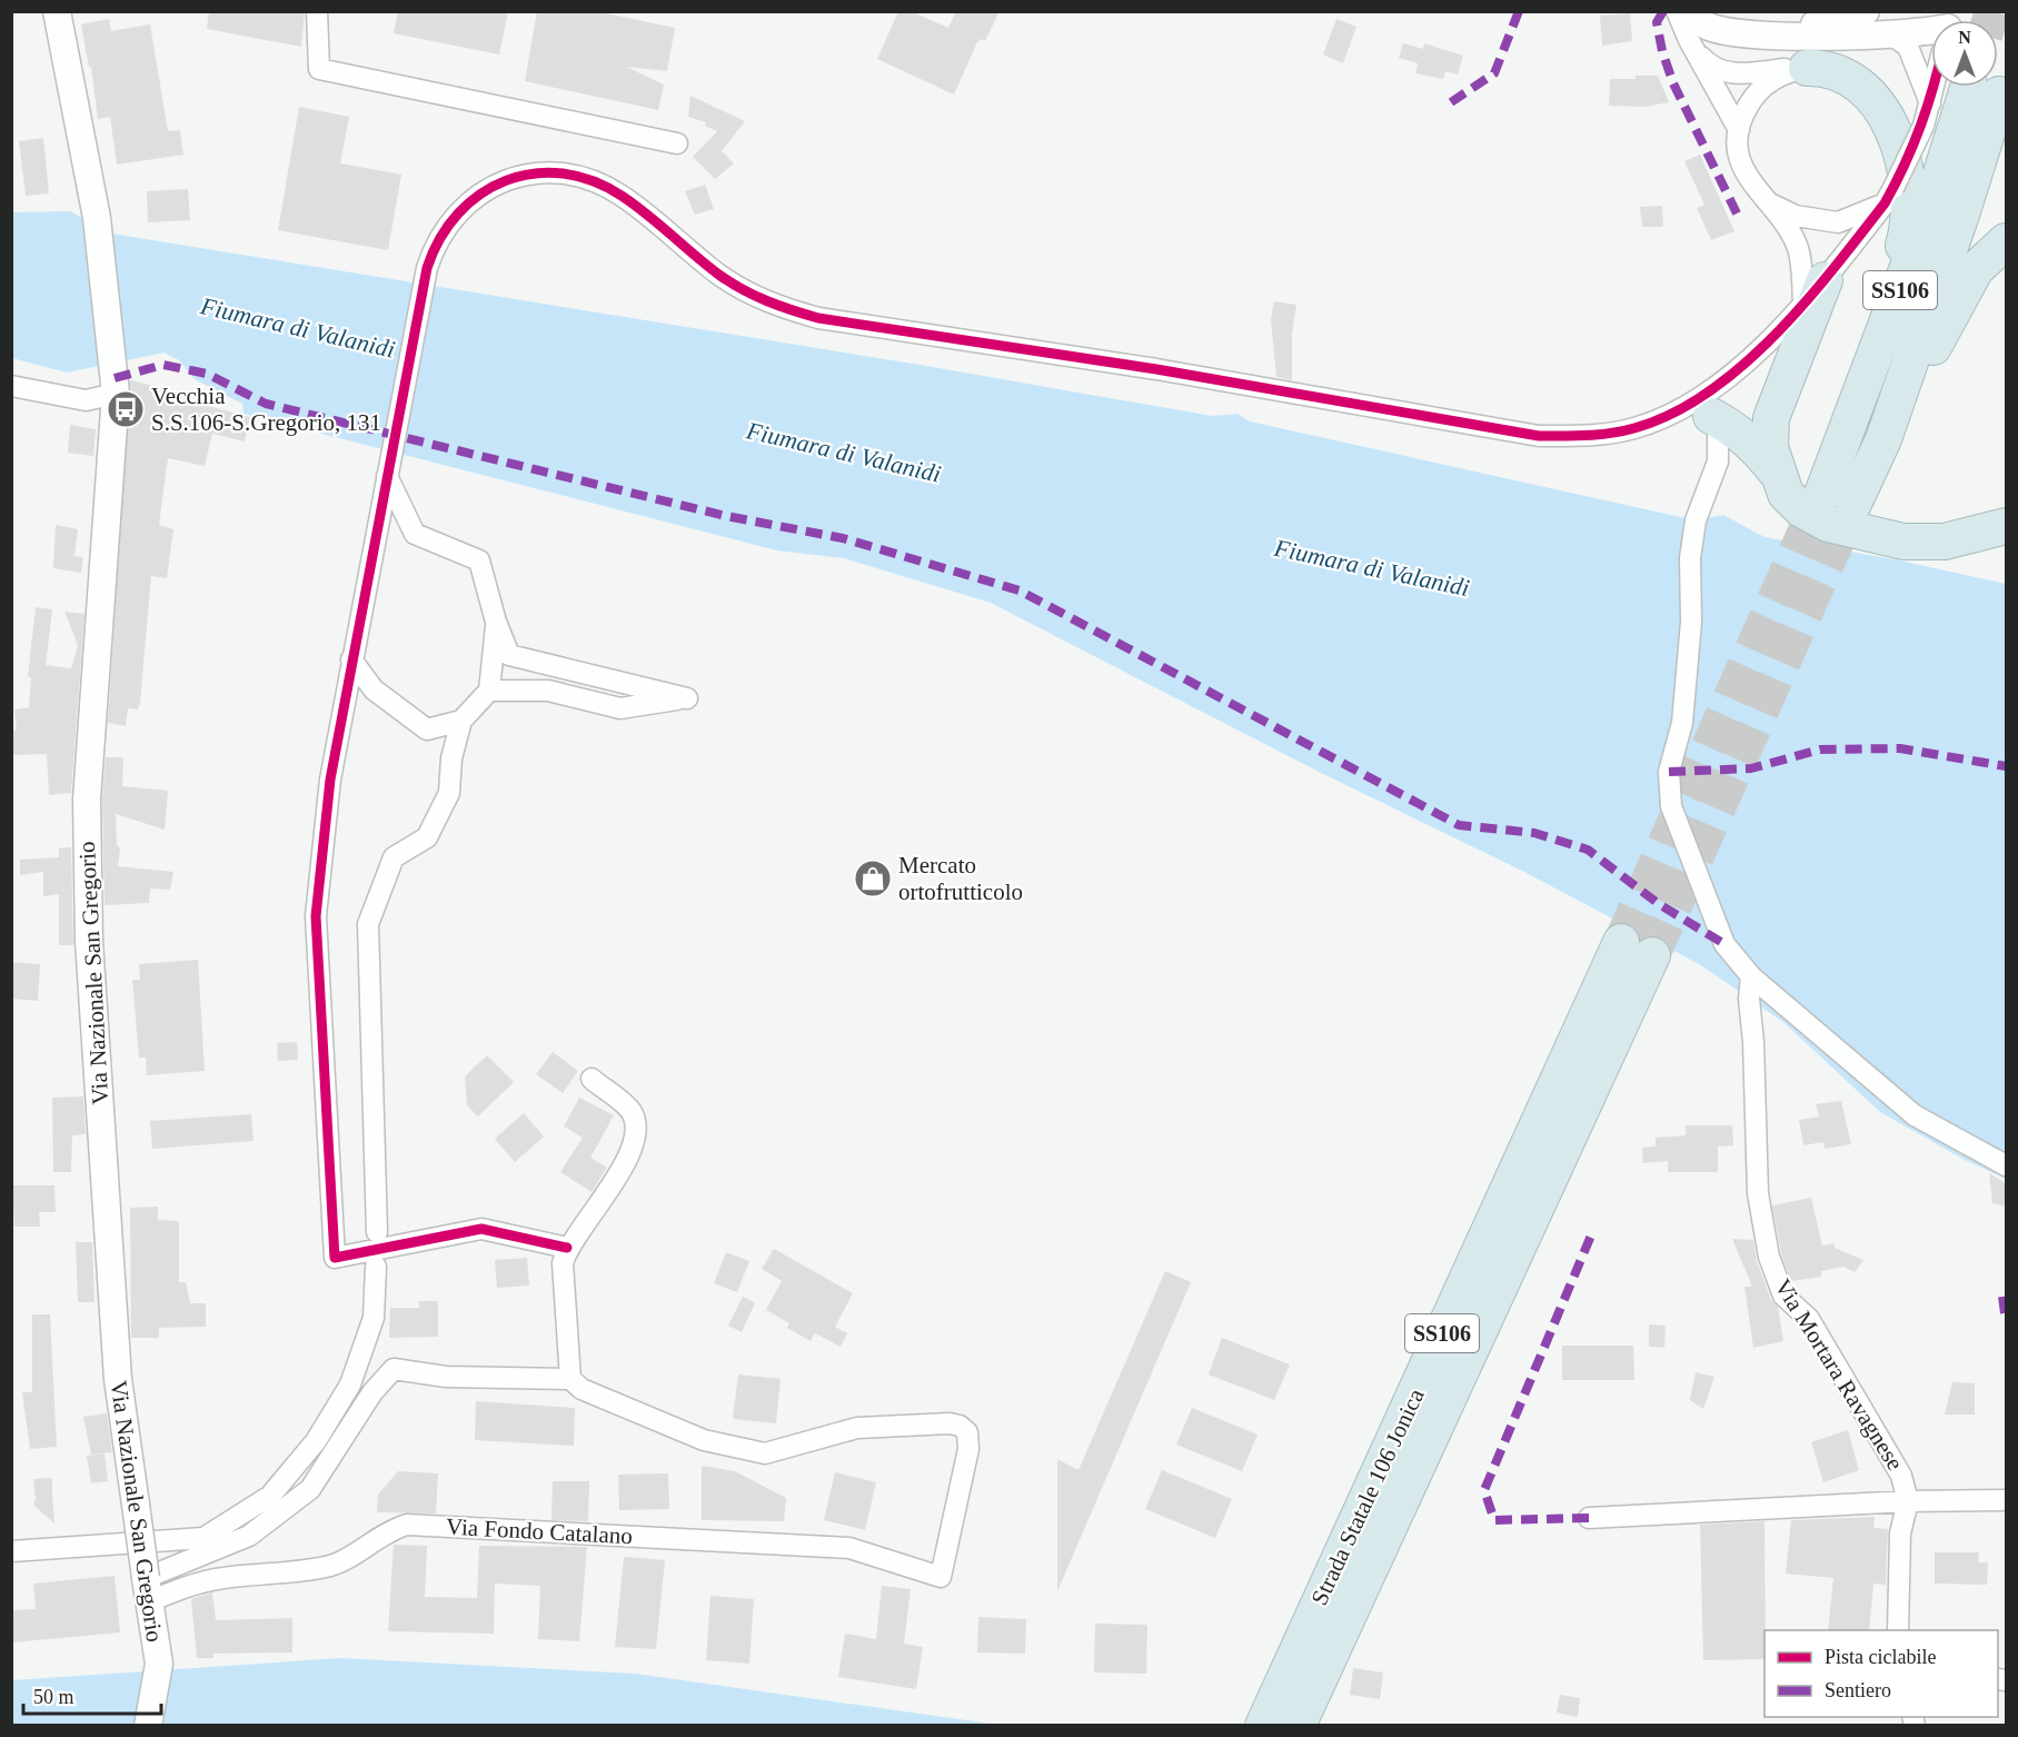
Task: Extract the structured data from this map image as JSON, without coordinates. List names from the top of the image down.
{
  "streets": {
    "highway": ["SS106", "Strada Statale 106 Jonica"],
    "street": ["Via Nazionale San Gregorio", "Via Mortara Ravagnese", "Via Fondo Catalano"]
  },
  "crossings": [
    ["Via Nazionale San Gregorio", "Via Fondo Catalano"]
  ],
  "water": ["Fiumara di Valanidi"],
  "places": {
    "bus stop": ["Vecchia S.S.106-S.Gregorio, 131"],
    "shop": ["Mercato ortofrutticolo"]
  },
  "legend": ["Pista ciclabile", "Sentiero"],
  "scale_bar": "50 m",
  "north": "top"
}
